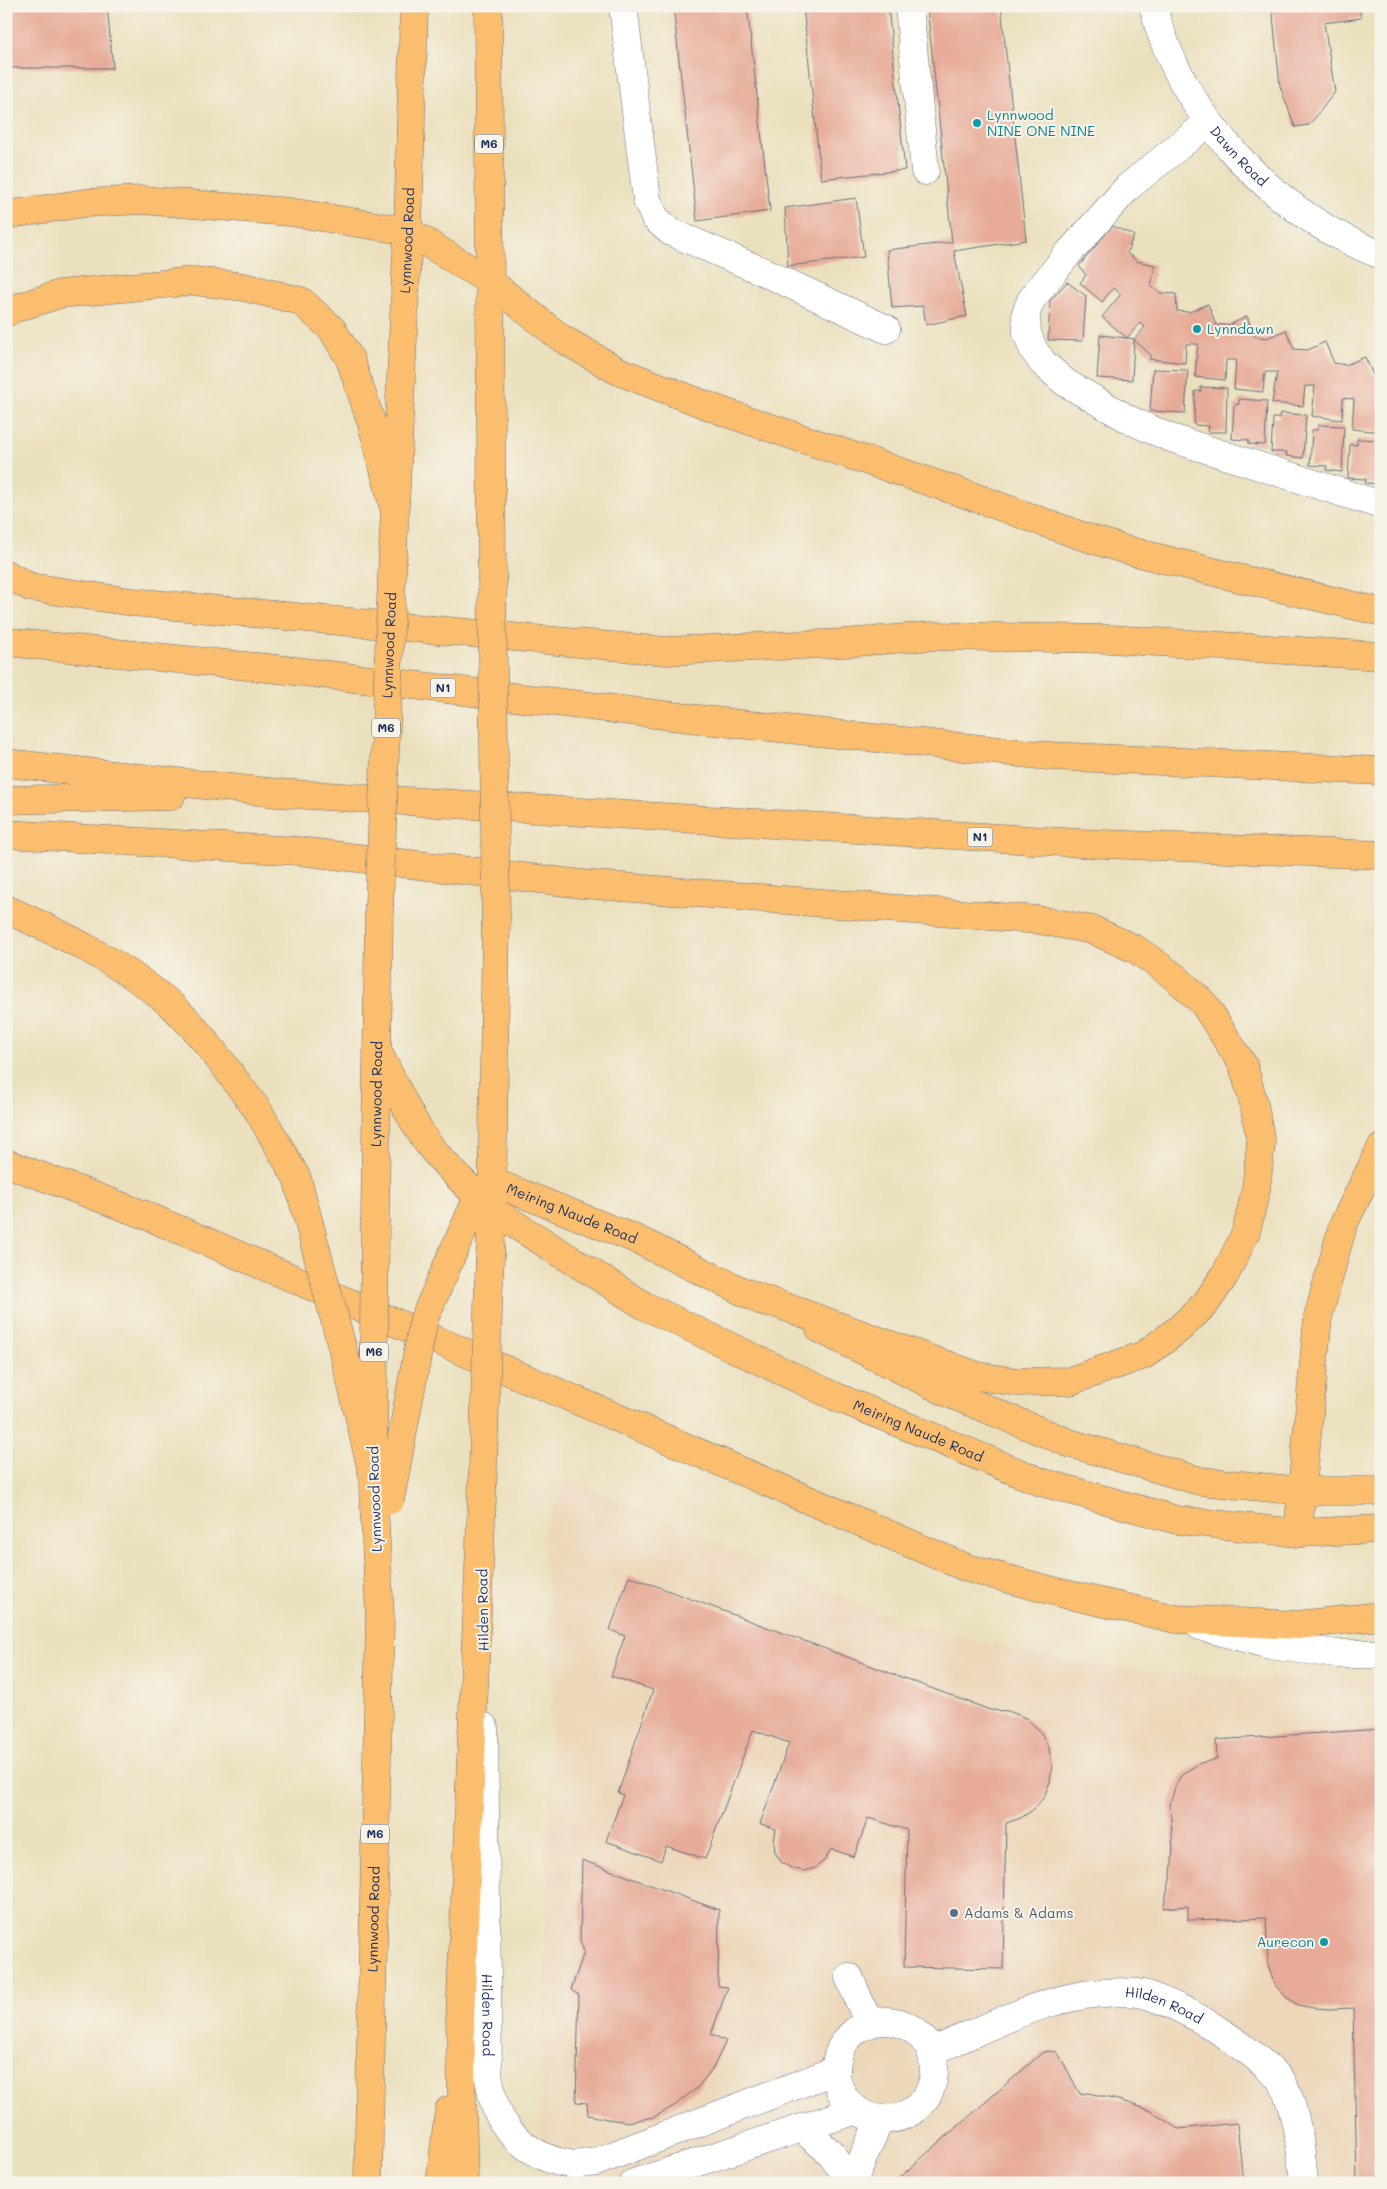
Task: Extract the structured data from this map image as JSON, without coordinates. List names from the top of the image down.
{
  "streets": {
    "main road": [
      "M6",
      "Lynnwood Road",
      "N1",
      "Meiring Naude Road"
    ],
    "street": ["Dawn Road", "Hilden Road"]
  },
  "crossings": [
    ["M6", "Meiring Naude Road"],
    ["M6", "Hilden Road"]
  ],
  "places": [
    "Lynnwood NINE ONE NINE",
    "Lynndawn",
    "Adams & Adams",
    "Aurecon"
  ]
}
